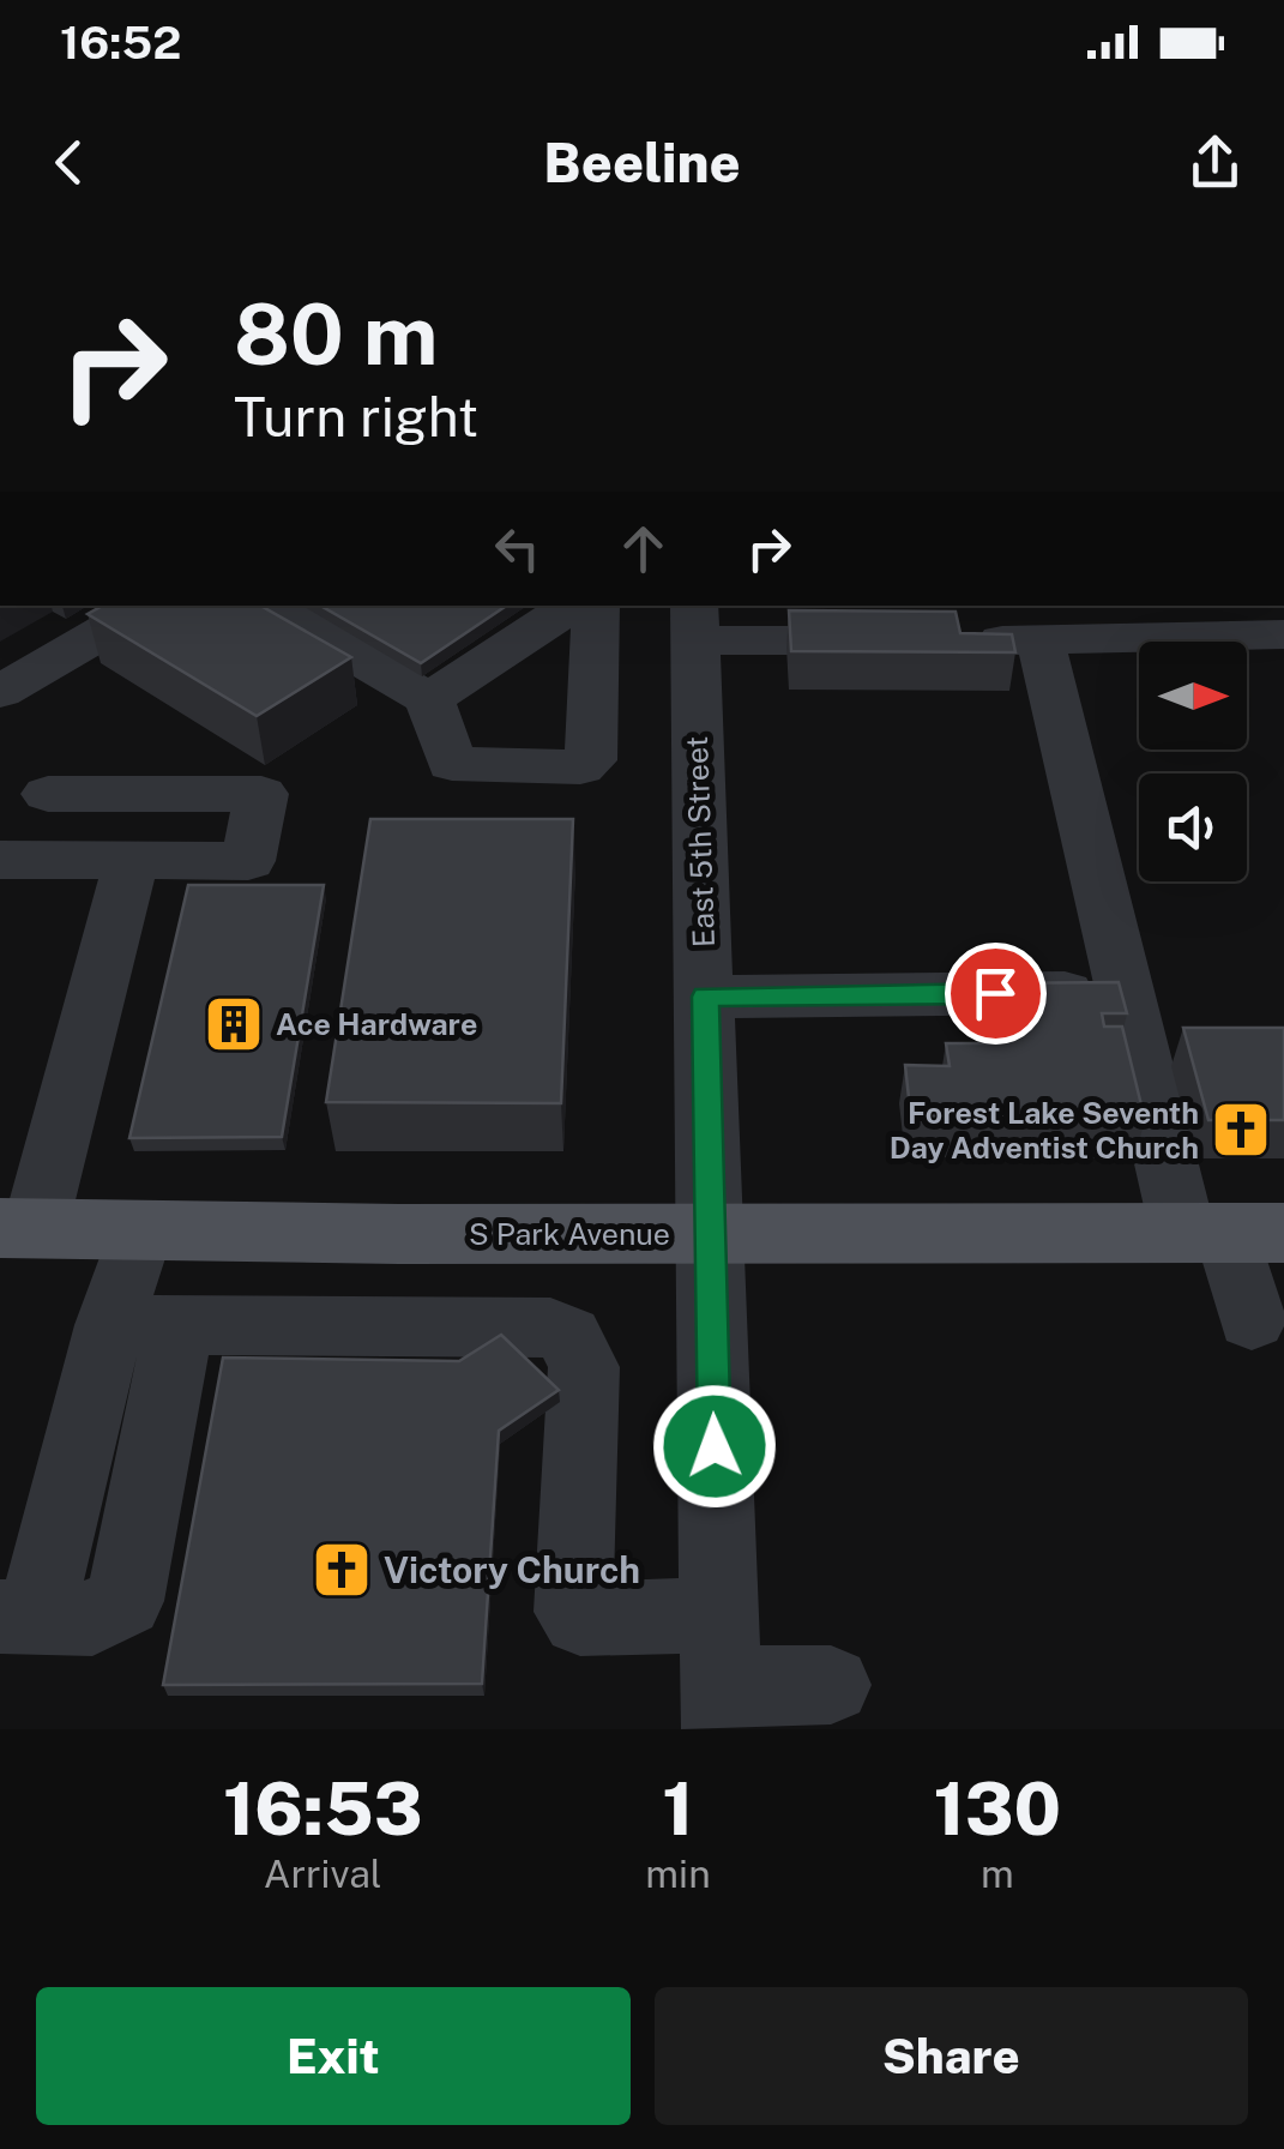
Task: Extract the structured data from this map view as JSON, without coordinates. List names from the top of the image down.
{
  "streets": {
    "main road": ["S Park Avenue"],
    "street": ["East 5th Street"]
  },
  "crossings": [
    ["East 5th Street", "S Park Avenue"]
  ],
  "places": {
    "building": ["Ace Hardware"],
    "church": ["Forest Lake Seventh Day Adventist Church", "Victory Church"]
  },
  "north": "right",
  "page": {
    "status": "16:52",
    "header": "Beeline",
    "turn": ["80 m", "Turn right"],
    "eta": [
      "16:53",
      "Arrival",
      "1",
      "min",
      "130",
      "m"
    ],
    "buttons": ["Exit", "Share"]
  }
}
